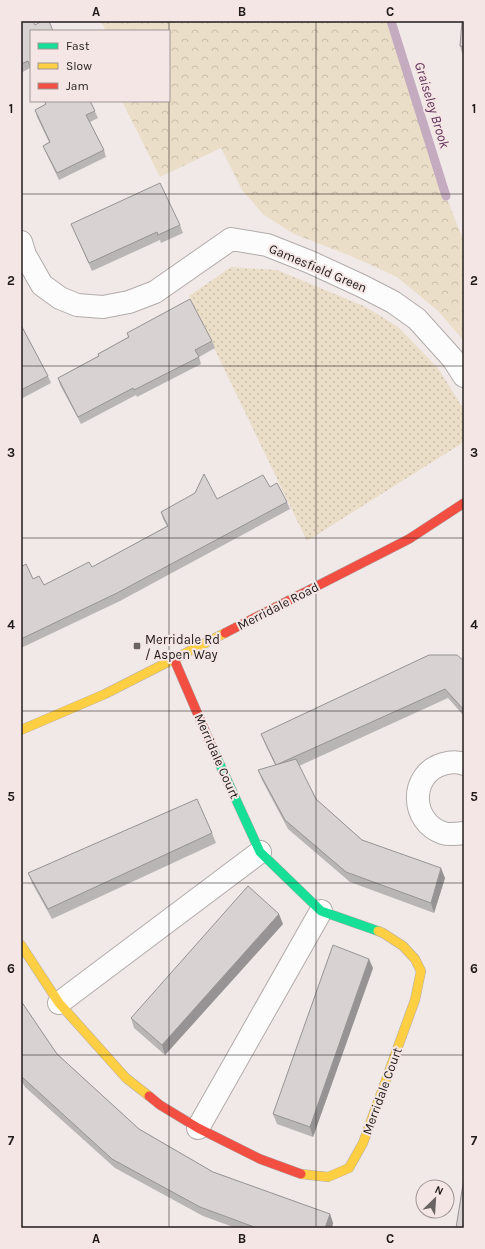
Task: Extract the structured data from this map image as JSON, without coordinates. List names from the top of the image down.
{
  "streets": {
    "street": ["Gamesfield Green", "Merridale Road", "Merridale Court"]
  },
  "crossings": [
    ["Merridale Road", "Merridale Court"]
  ],
  "water": ["Graiseley Brook"],
  "places": {
    "transit": ["Merridale Rd / Aspen Way"]
  },
  "legend": ["Fast", "Slow", "Jam"],
  "north": "top right",
  "grid": {
    "columns": ["A", "B", "C"],
    "rows": [
      "1",
      "2",
      "3",
      "4",
      "5",
      "6",
      "7"
    ]
  }
}
